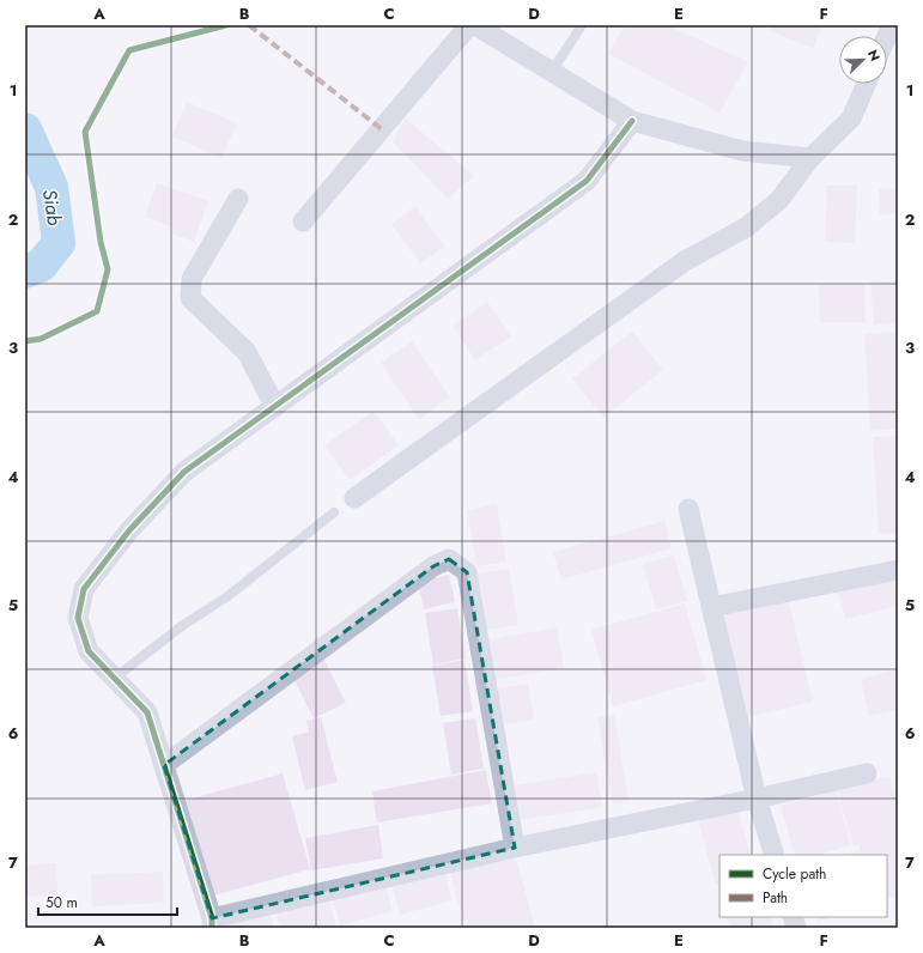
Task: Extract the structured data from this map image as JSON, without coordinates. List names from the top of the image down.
{
  "water": ["Siab"],
  "legend": ["Cycle path", "Path"],
  "scale_bar": "50 m",
  "north": "top right",
  "grid": {
    "columns": [
      "A",
      "B",
      "C",
      "D",
      "E",
      "F"
    ],
    "rows": [
      "1",
      "2",
      "3",
      "4",
      "5",
      "6",
      "7"
    ]
  }
}
